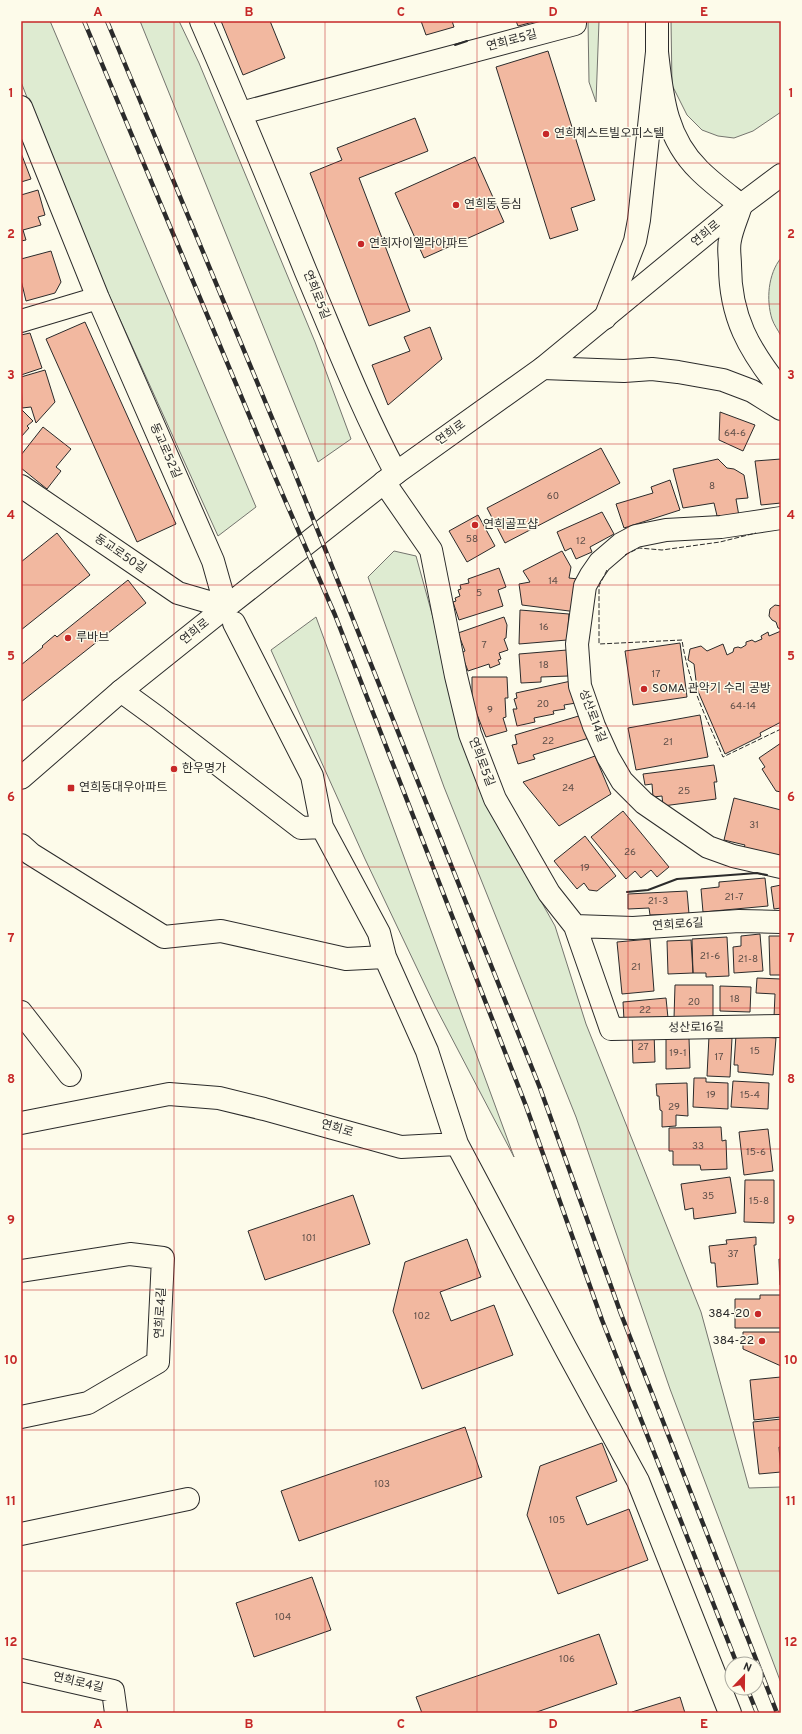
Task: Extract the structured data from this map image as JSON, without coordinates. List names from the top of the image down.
{
  "streets": {
    "street": [
      "연희로5길",
      "연희로",
      "동교로52길",
      "동교로50길",
      "성산로14길",
      "연희로6길",
      "성산로16길",
      "연희로4길"
    ]
  },
  "crossings": [
    ["연희로5길", "연희로"],
    ["연희로5길", "연희로6길"],
    ["연희로5길", "성산로16길"],
    ["연희로", "동교로52길"],
    ["연희로", "동교로50길"],
    ["동교로52길", "동교로50길"]
  ],
  "places": {
    "other": [
      "연희체스트빌오피스텔",
      "연희동 등심",
      "연희자이엘라아파트",
      "연희골프샵",
      "루바브",
      "SOMA 관악기 수리 공방",
      "한우명가",
      "384-20",
      "384-22"
    ],
    "transit": ["연희동대우아파트"]
  },
  "house_numbers": [
    "64-6",
    "8",
    "60",
    "58",
    "12",
    "14",
    "5",
    "16",
    "7",
    "18",
    "17",
    "20",
    "64-14",
    "9",
    "22",
    "21",
    "24",
    "25",
    "31",
    "26",
    "19",
    "21-7",
    "21-3",
    "21-6",
    "21-8",
    "21",
    "18",
    "20",
    "22",
    "27",
    "15",
    "19-1",
    "17",
    "19",
    "15-4",
    "29",
    "33",
    "15-6",
    "35",
    "15-8",
    "101",
    "37",
    "102",
    "103",
    "105",
    "104",
    "106"
  ],
  "north": "top",
  "grid": {
    "columns": [
      "A",
      "B",
      "C",
      "D",
      "E"
    ],
    "rows": [
      "1",
      "2",
      "3",
      "4",
      "5",
      "6",
      "7",
      "8",
      "9",
      "10",
      "11",
      "12"
    ]
  }
}
